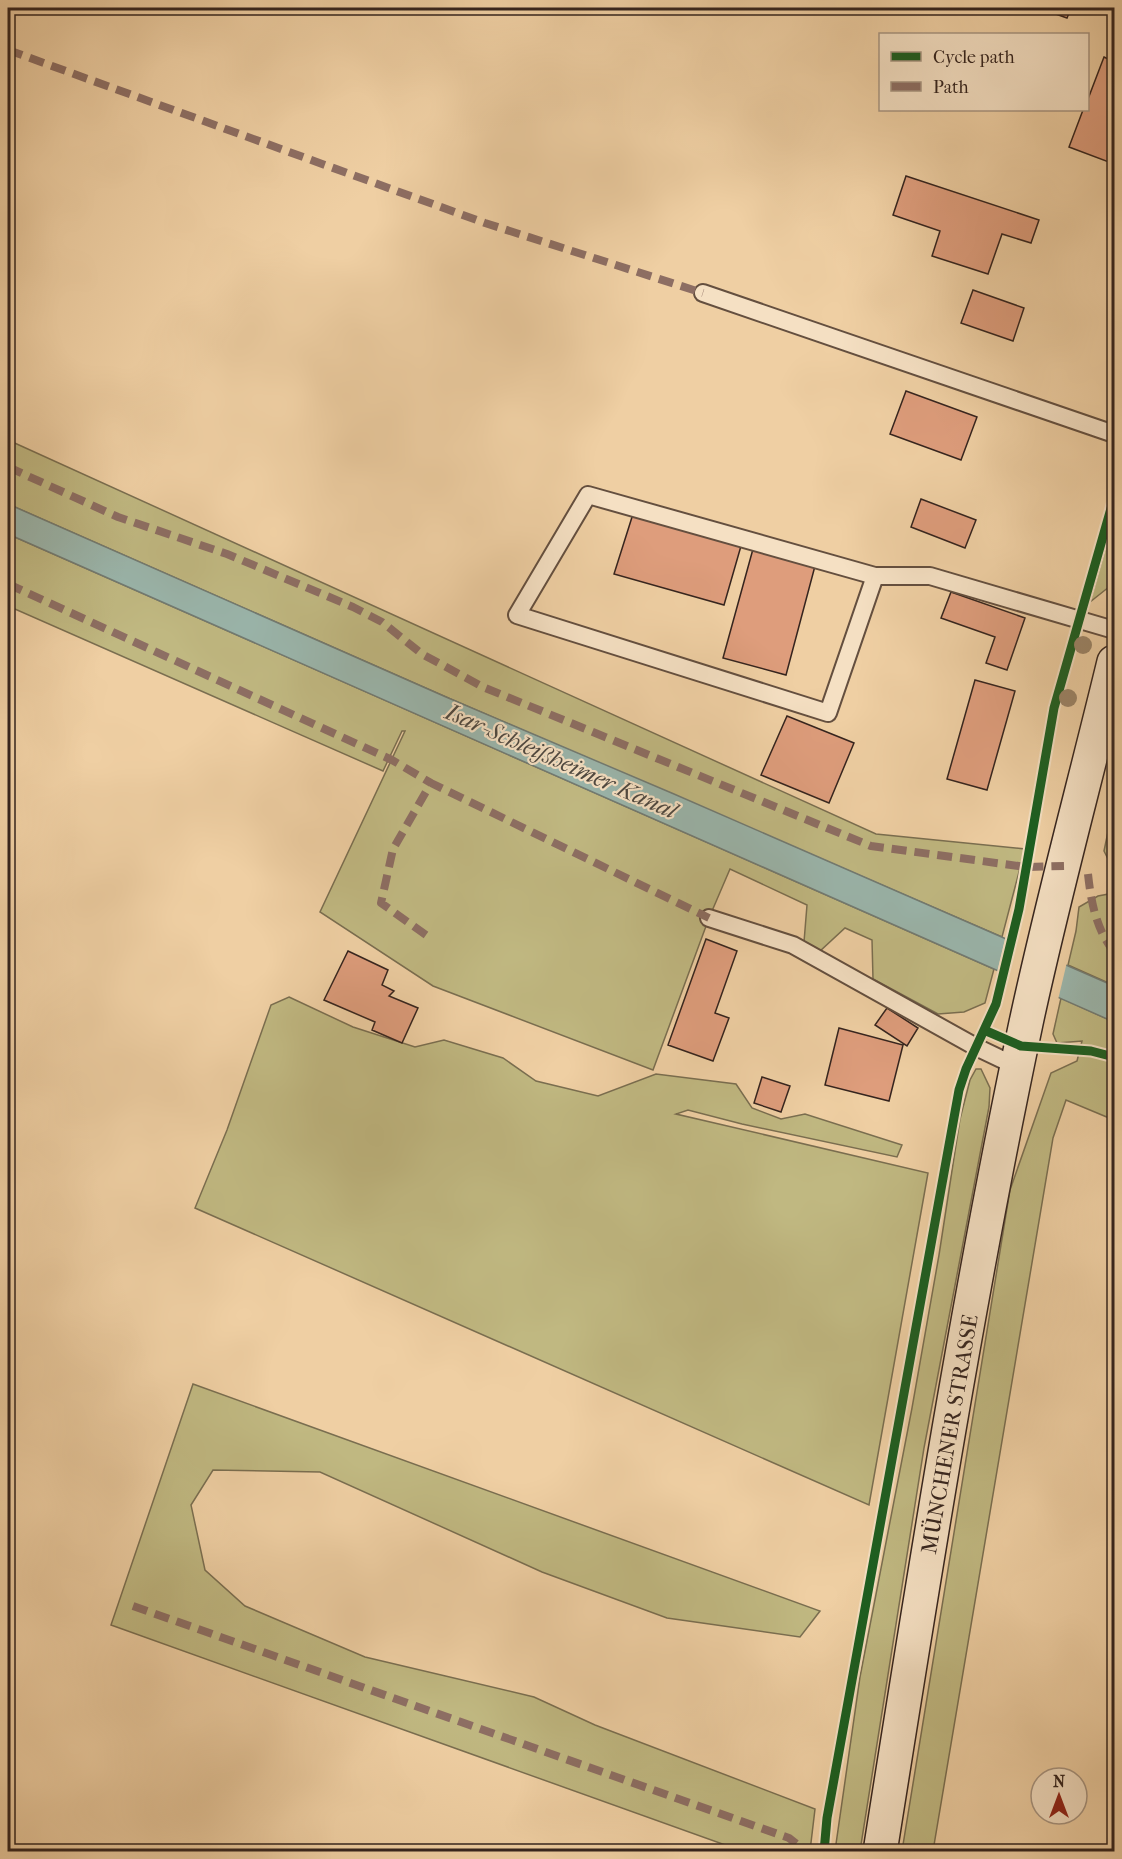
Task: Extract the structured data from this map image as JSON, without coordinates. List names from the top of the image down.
{
  "streets": {
    "main road": ["MÜNCHENER STRASSE"]
  },
  "water": ["Isar-Schleißheimer Kanal"],
  "legend": ["Cycle path", "Path"],
  "north": "top"
}
